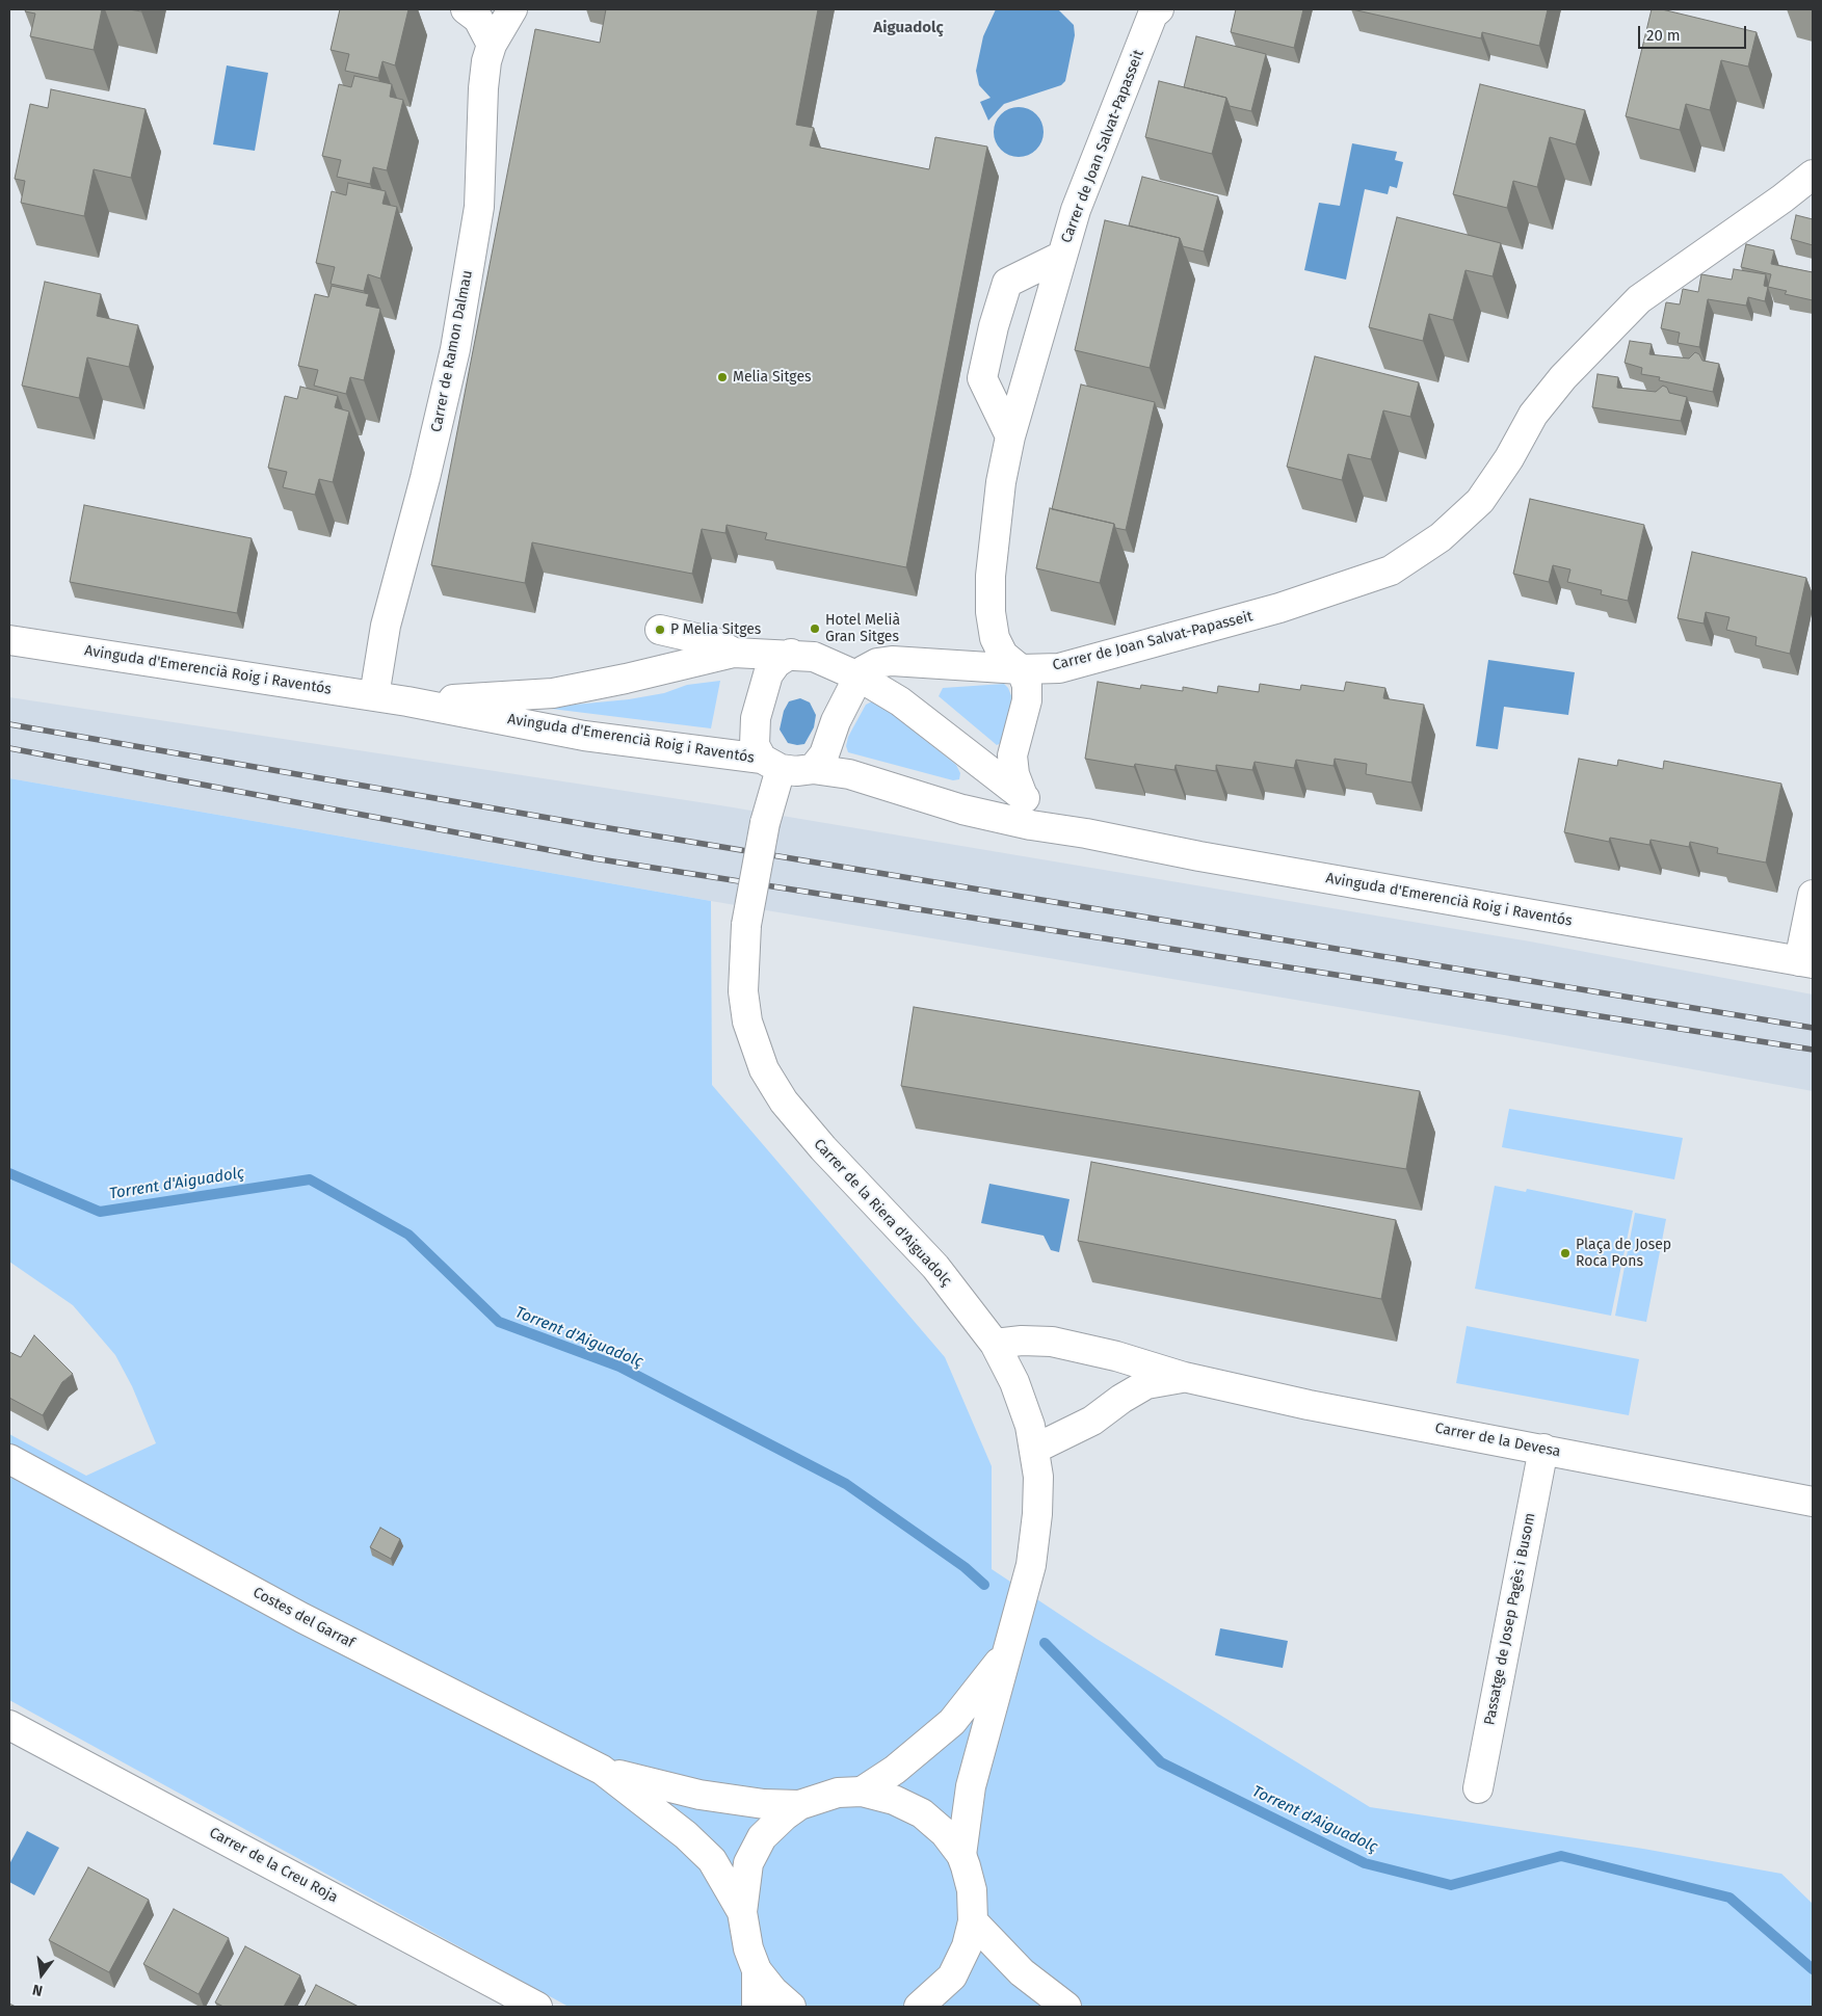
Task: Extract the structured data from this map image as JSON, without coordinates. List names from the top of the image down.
{
  "streets": {
    "street": [
      "Carrer de Joan Salvat-Papasseit",
      "Carrer de Ramon Dalmau",
      "Avinguda d'Emerencià Roig i Raventós",
      "Carrer de la Riera d'Aiguadolç",
      "Carrer de la Devesa",
      "Costes del Garraf",
      "Passatge de Josep Pagès i Busom",
      "Carrer de la Creu Roja"
    ]
  },
  "crossings": [
    ["Carrer de Ramon Dalmau", "Avinguda d'Emerencià Roig i Raventós"],
    ["Avinguda d'Emerencià Roig i Raventós", "Carrer de la Riera d'Aiguadolç"],
    ["Carrer de la Riera d'Aiguadolç", "Carrer de la Devesa"],
    ["Carrer de la Devesa", "Passatge de Josep Pagès i Busom"]
  ],
  "districts": ["Aiguadolç"],
  "water": ["Torrent d'Aiguadolç"],
  "places": [
    "Melia Sitges",
    "Hotel Melià Gran Sitges",
    "P Melia Sitges",
    "Plaça de Josep Roca Pons"
  ],
  "scale_bar": "20 m",
  "north": "bottom"
}
